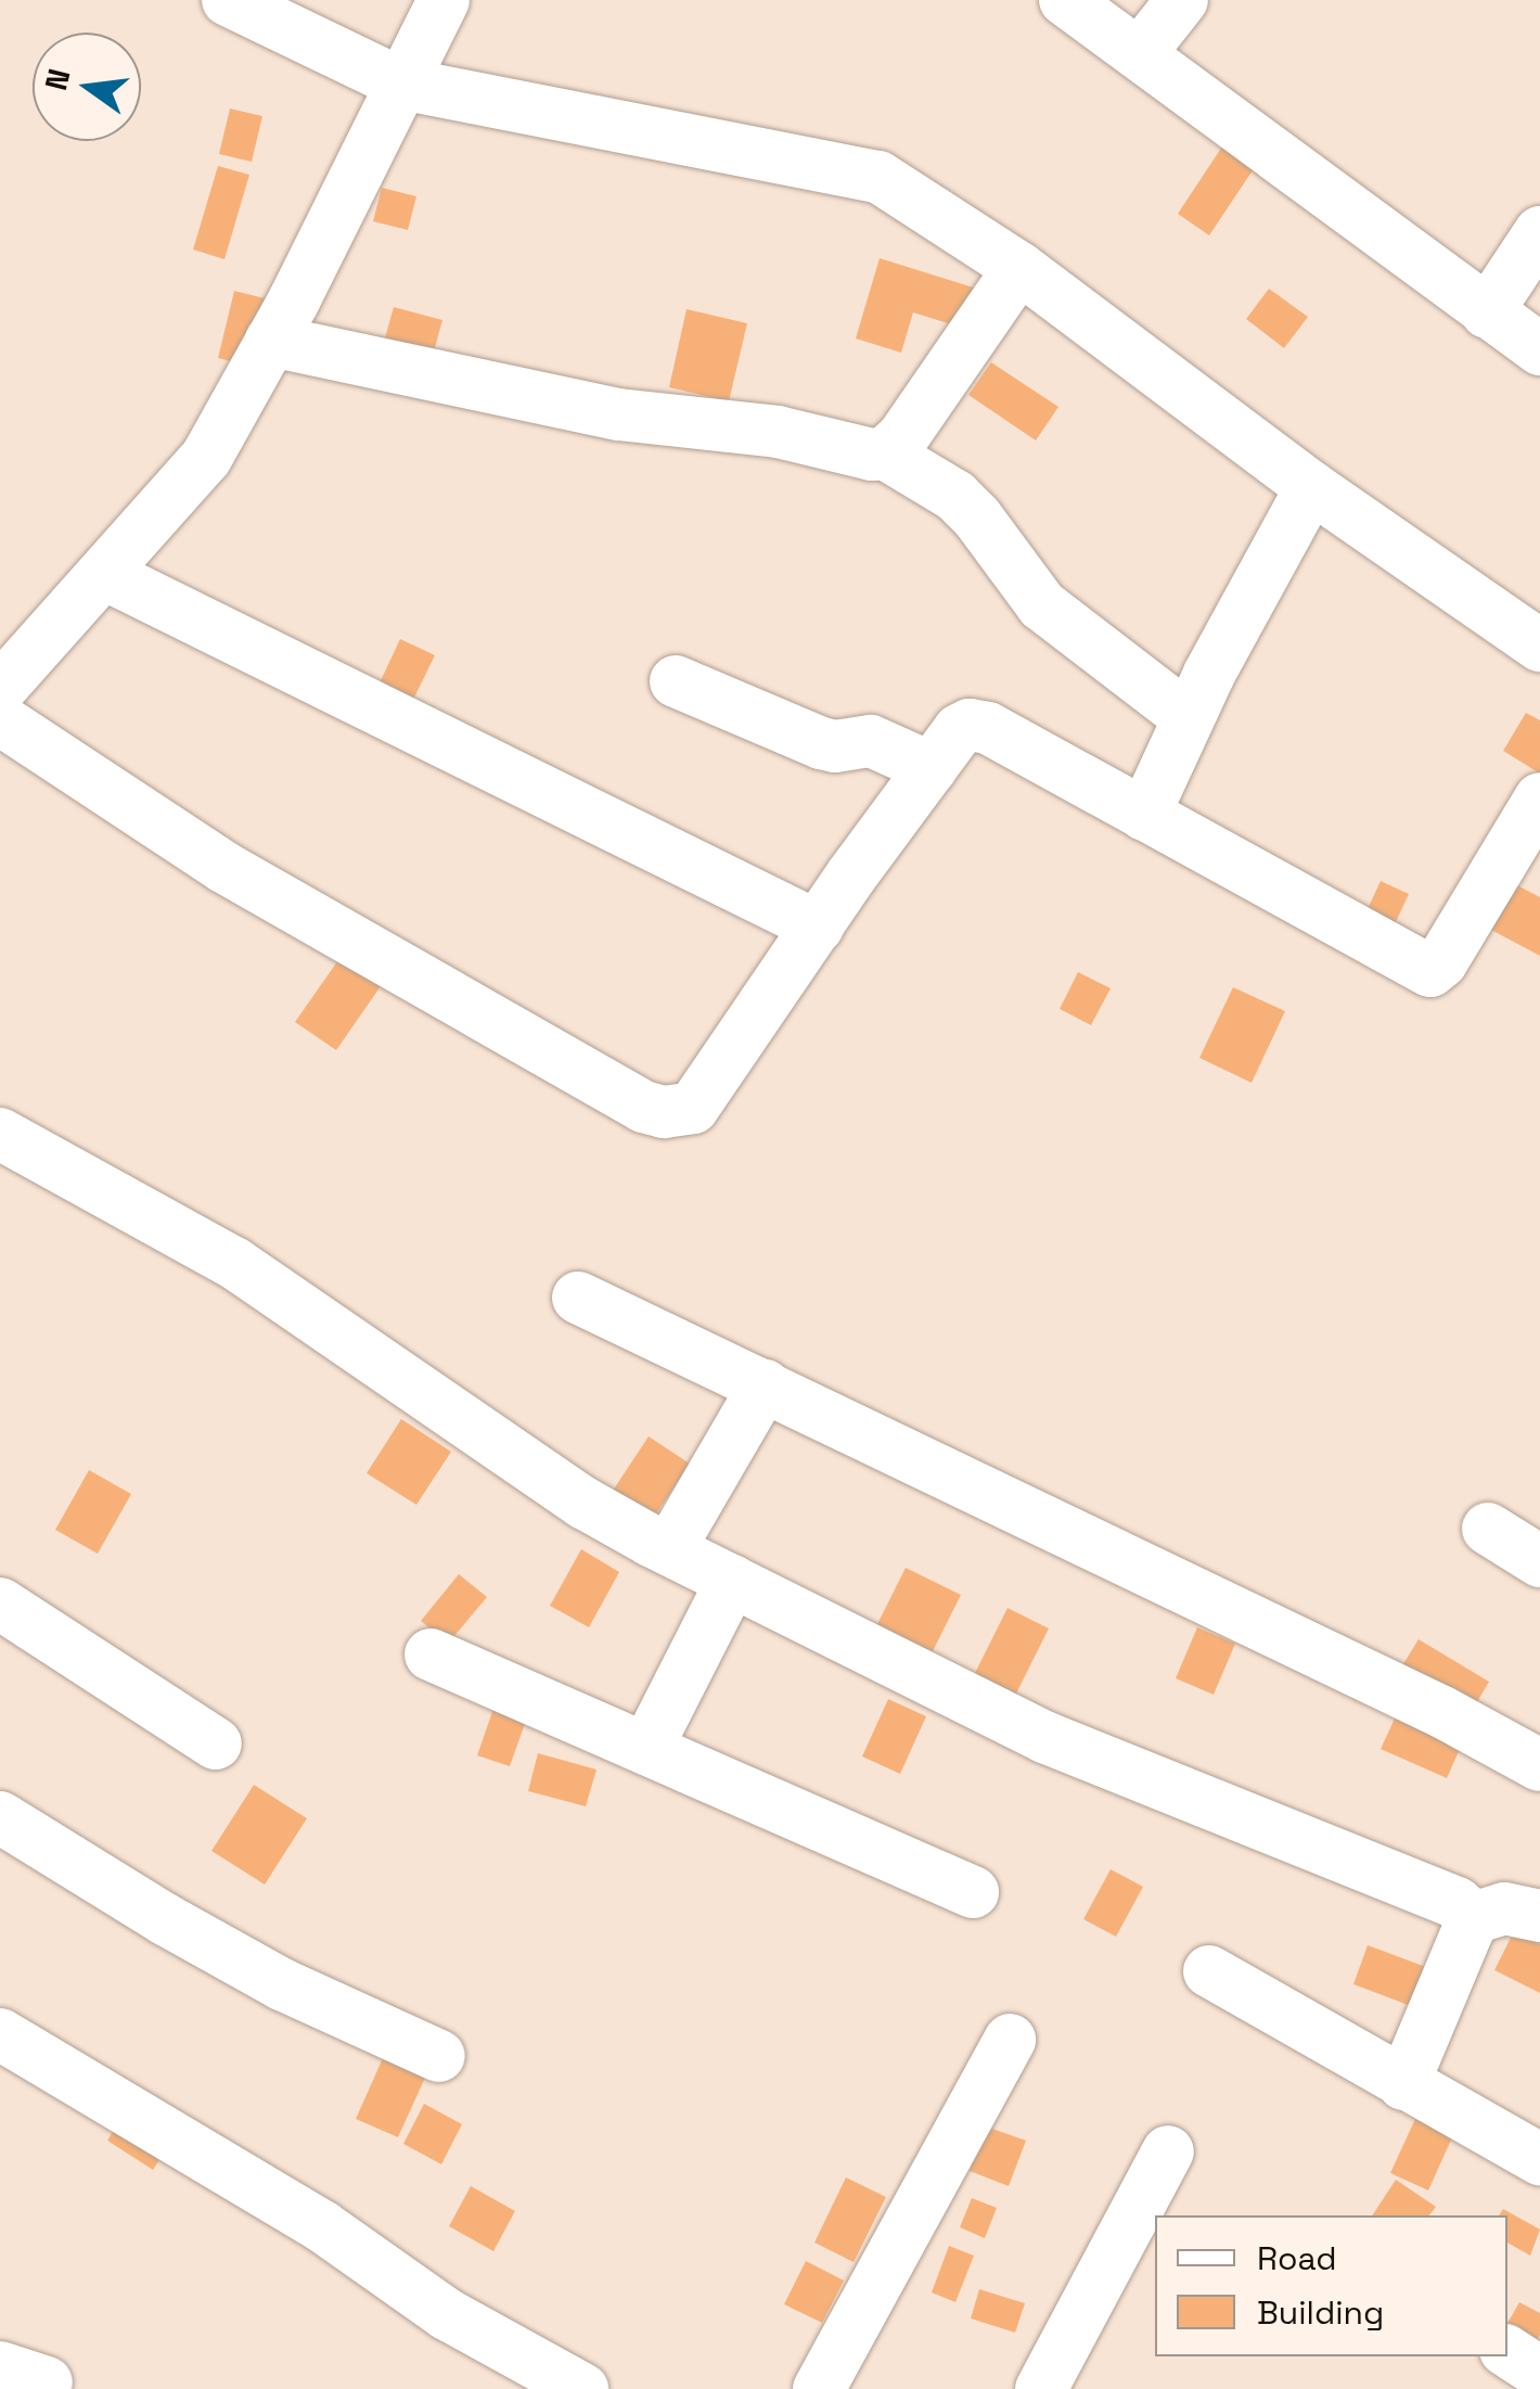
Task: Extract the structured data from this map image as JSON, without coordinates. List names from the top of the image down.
{
  "legend": ["Road", "Building"],
  "north": "left"
}
